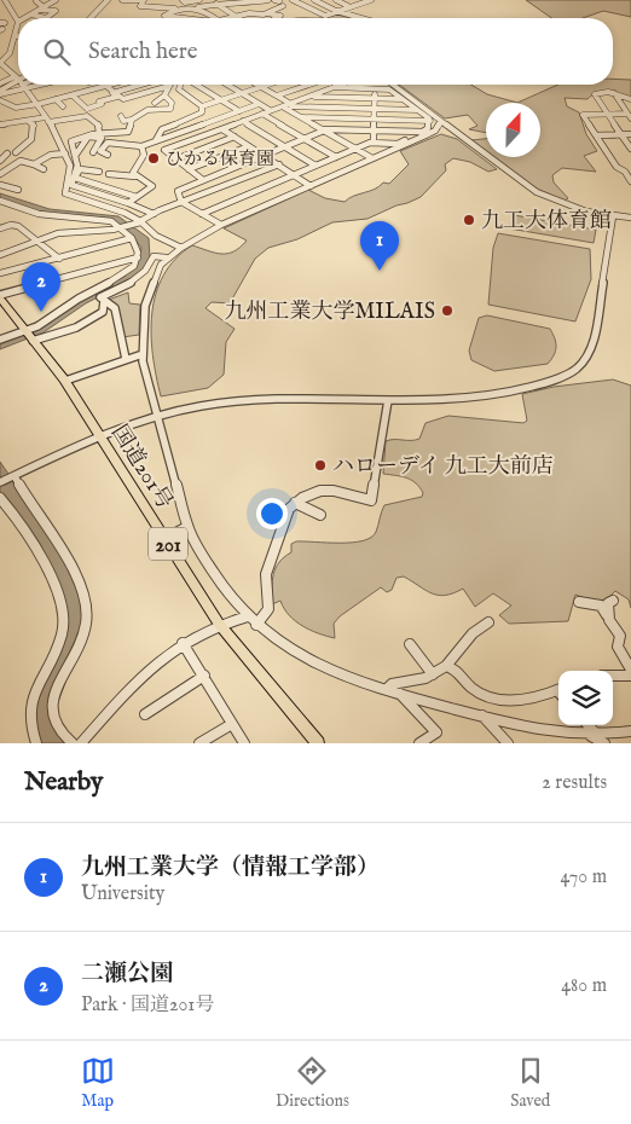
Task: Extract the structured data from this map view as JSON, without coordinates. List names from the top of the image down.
{
  "streets": {
    "highway": ["国道201号", "201"]
  },
  "places": [
    "ひかる保育園",
    "九工大体育館",
    "九州工業大学MILAIS",
    "ハローデイ 九工大前店"
  ],
  "north": "top",
  "page": {
    "search": "Search here",
    "pins": ["1", "2"],
    "heading": ["Nearby", "2 results"],
    "list": [
      {
        "mark": "1",
        "name": "九州工業大学（情報工学部）",
        "note": "University",
        "value": "470 m"
      },
      {
        "mark": "2",
        "name": "二瀬公園",
        "note": "Park · 国道201号",
        "value": "480 m"
      }
    ],
    "nav": ["Map", "Directions", "Saved"]
  }
}
